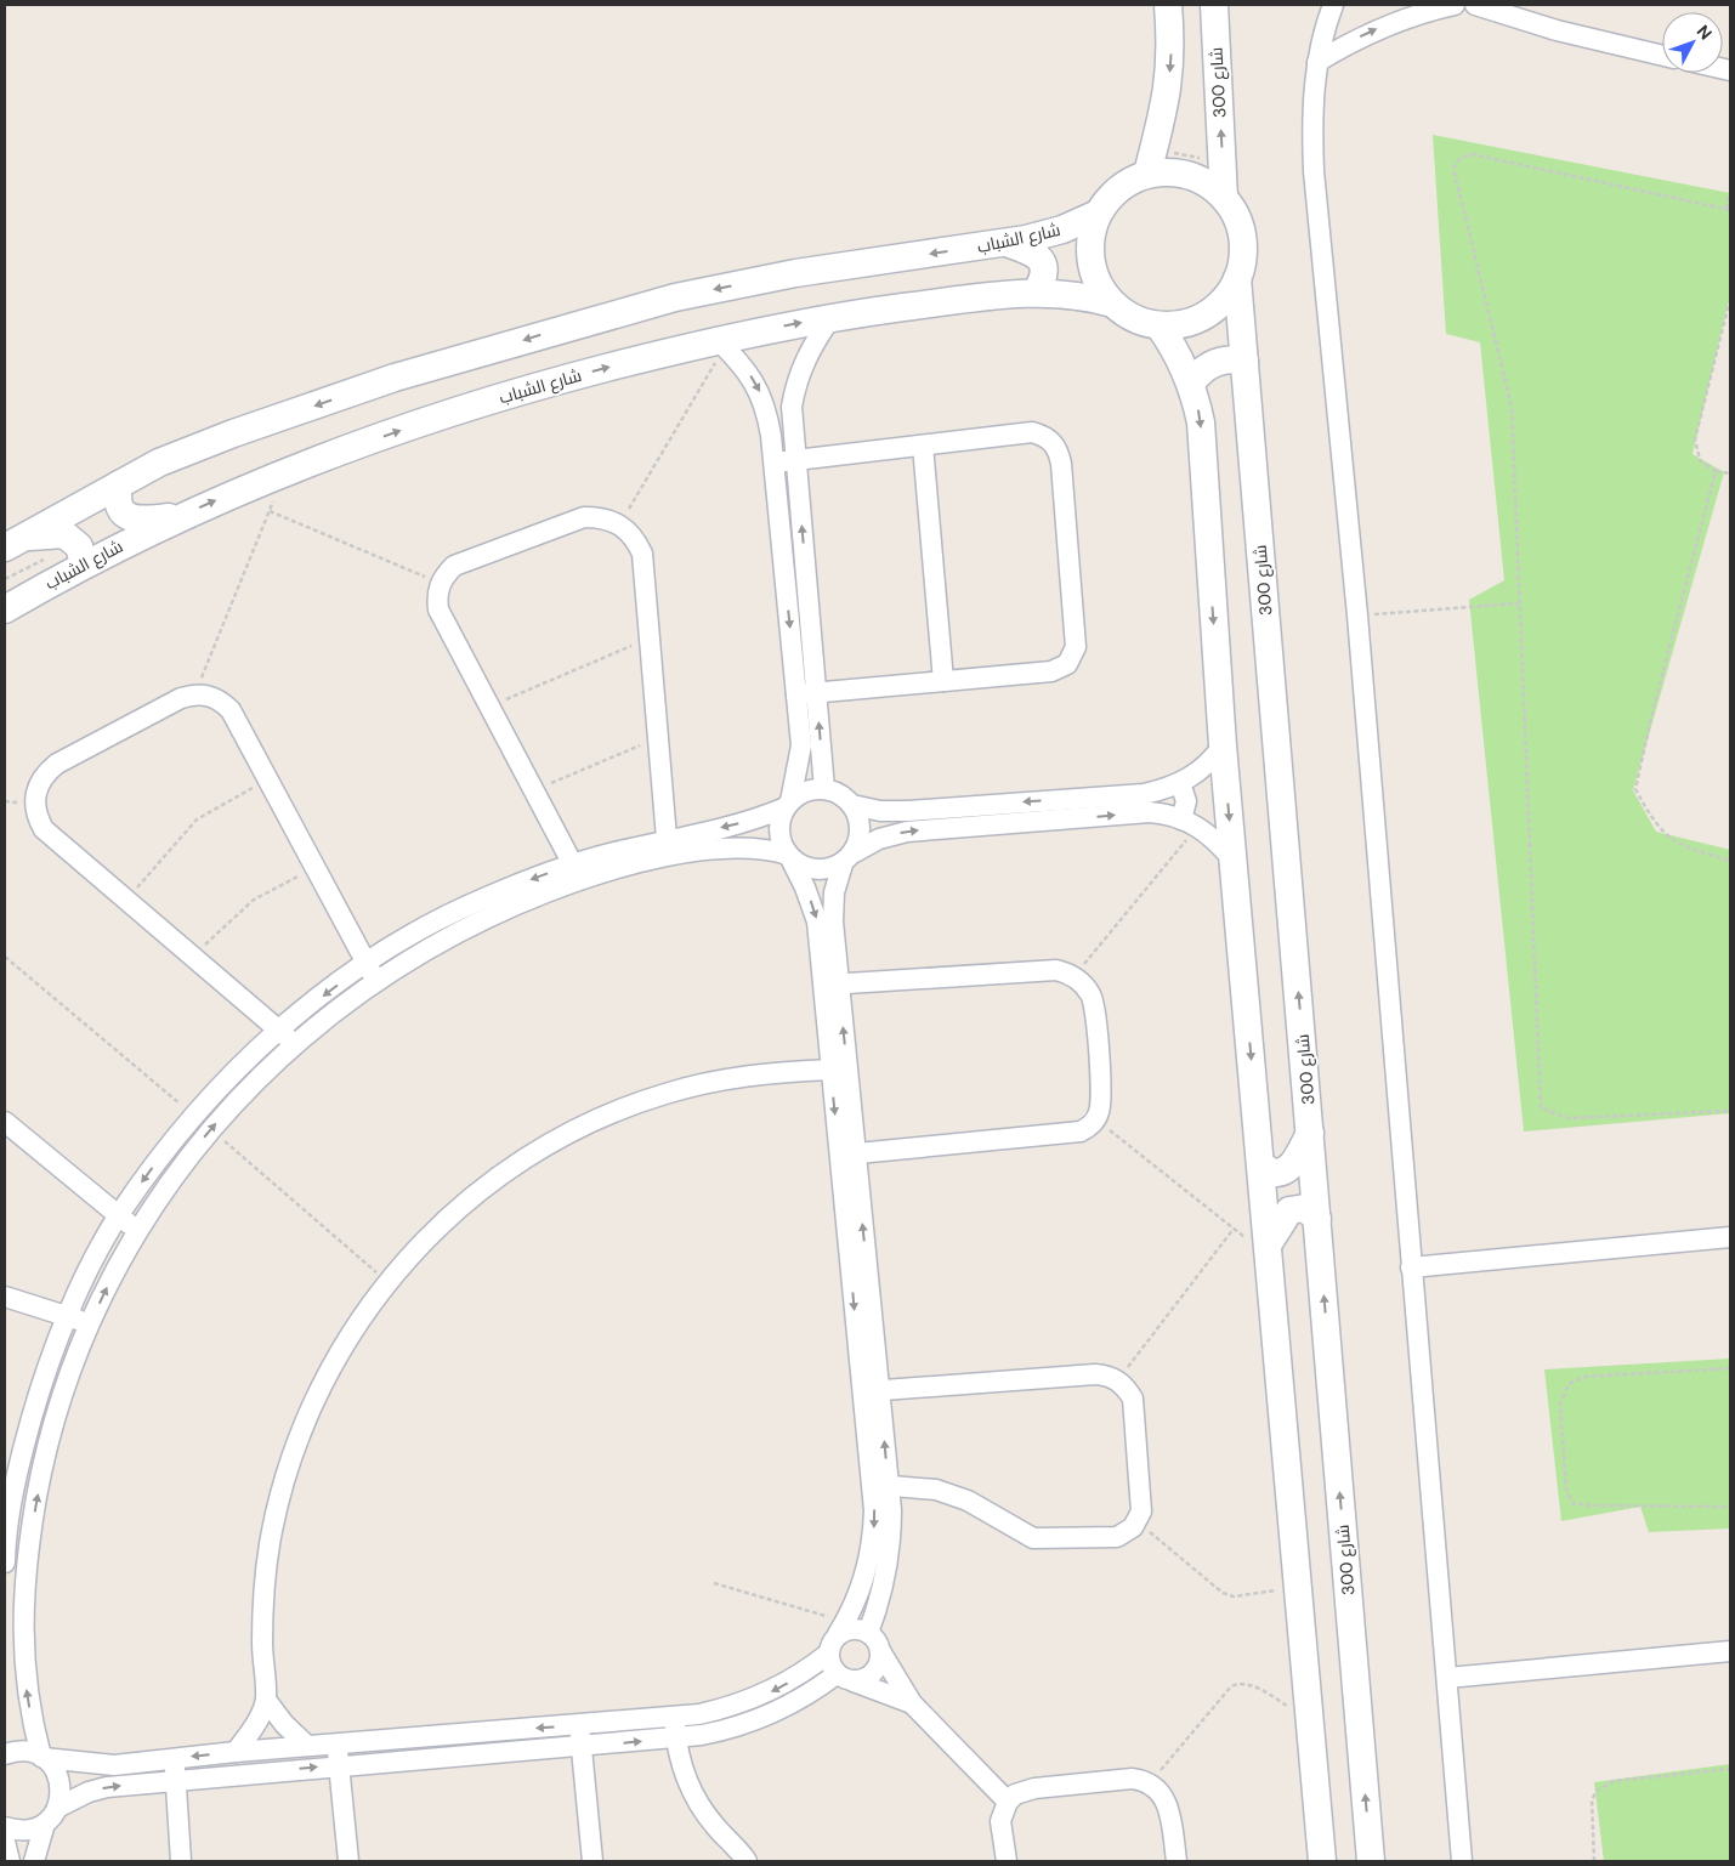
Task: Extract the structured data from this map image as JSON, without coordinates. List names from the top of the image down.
{
  "streets": {
    "street": ["شارع 300", "شارع الشباب"]
  },
  "crossings": [
    ["شارع 300", "شارع الشباب"]
  ],
  "north": "top right"
}
